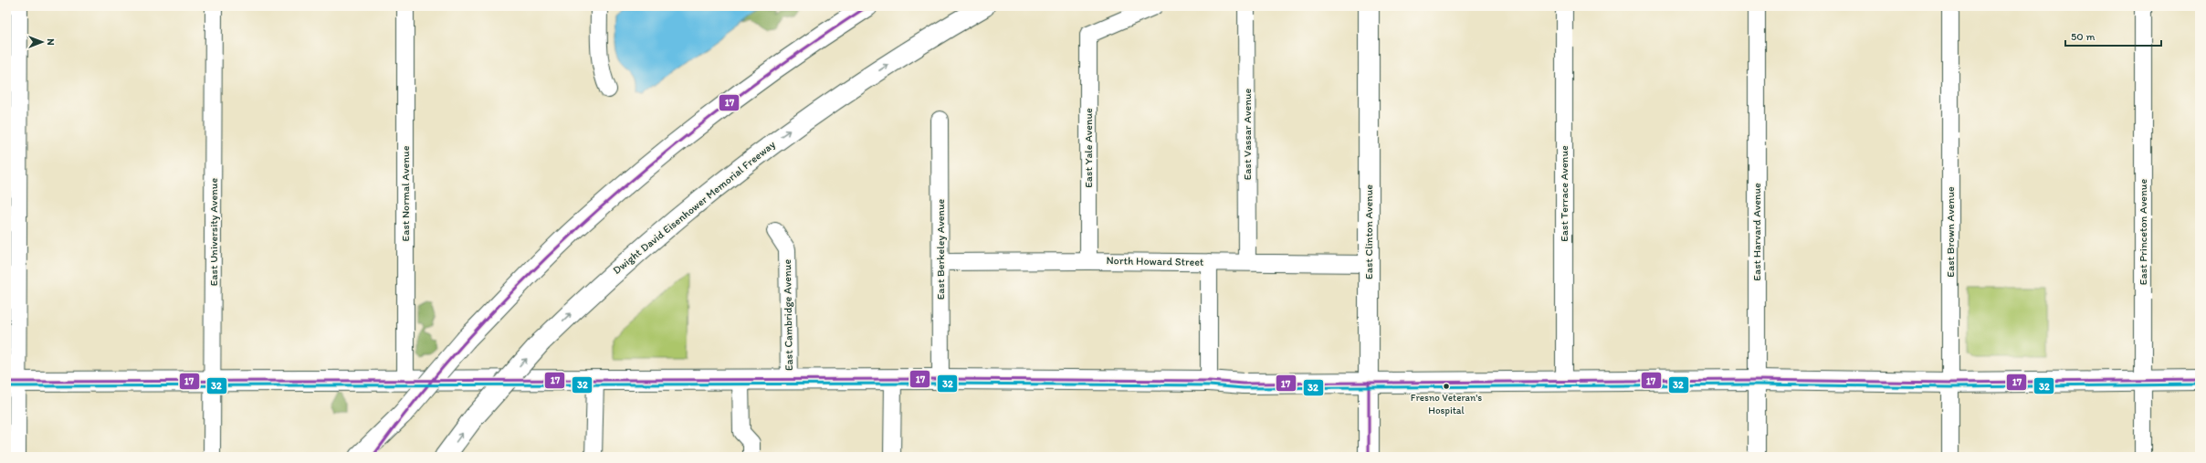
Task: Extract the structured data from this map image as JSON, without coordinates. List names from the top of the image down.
{
  "streets": {
    "main road": ["Dwight David Eisenhower Memorial Freeway", "East Clinton Avenue"],
    "street": [
      "East Vassar Avenue",
      "East Yale Avenue",
      "East Normal Avenue",
      "East Terrace Avenue",
      "East University Avenue",
      "East Harvard Avenue",
      "East Brown Avenue",
      "East Princeton Avenue",
      "East Berkeley Avenue",
      "North Howard Street",
      "East Cambridge Avenue"
    ]
  },
  "crossings": [
    ["East Vassar Avenue", "North Howard Street"],
    ["East Yale Avenue", "North Howard Street"],
    ["East Clinton Avenue", "North Howard Street"],
    ["East Berkeley Avenue", "North Howard Street"]
  ],
  "places": ["Fresno Veteran's Hospital"],
  "lines": ["transit line 17", "transit line 32"],
  "scale_bar": "50 m",
  "north": "right"
}
